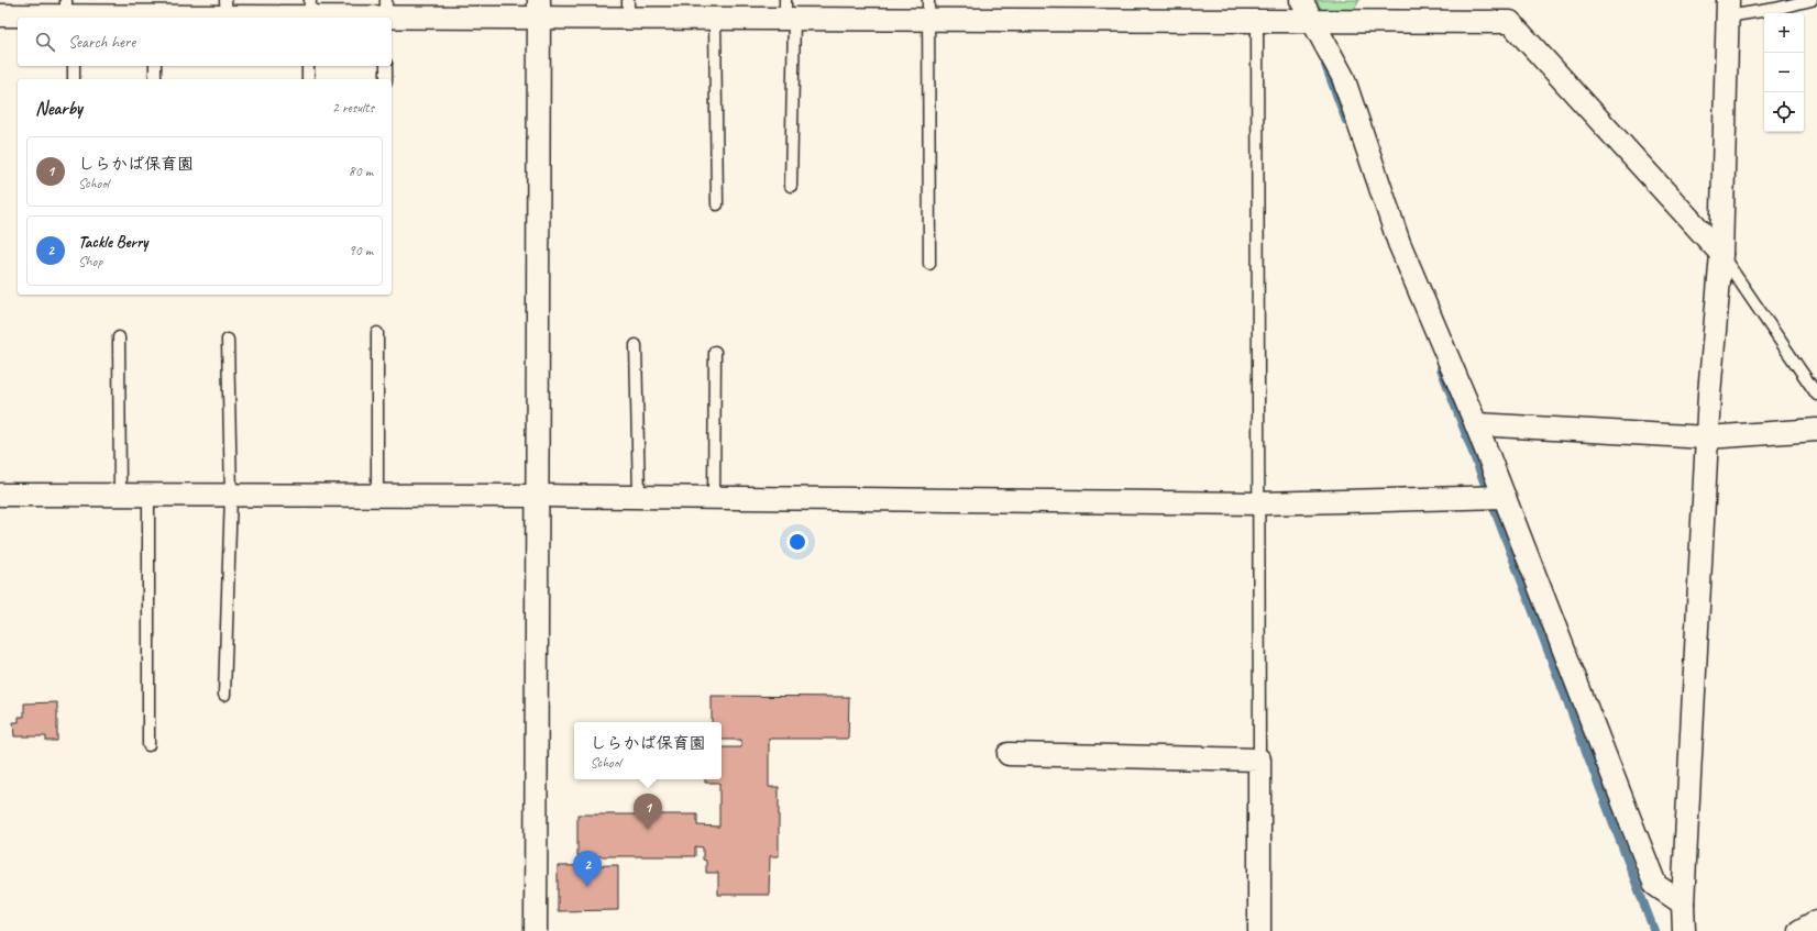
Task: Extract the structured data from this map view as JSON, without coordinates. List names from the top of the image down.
{
  "page": {
    "map_buttons": ["+", "−"],
    "search": "Search here",
    "heading": ["Nearby", "2 results"],
    "list": [
      {
        "mark": "1",
        "name": "しらかば保育園",
        "note": "School",
        "value": "80 m"
      },
      {
        "mark": "2",
        "name": "Tackle Berry",
        "note": "Shop",
        "value": "90 m"
      }
    ],
    "popup": ["しらかば保育園", "School"],
    "pins": ["1", "2"]
  }
}
